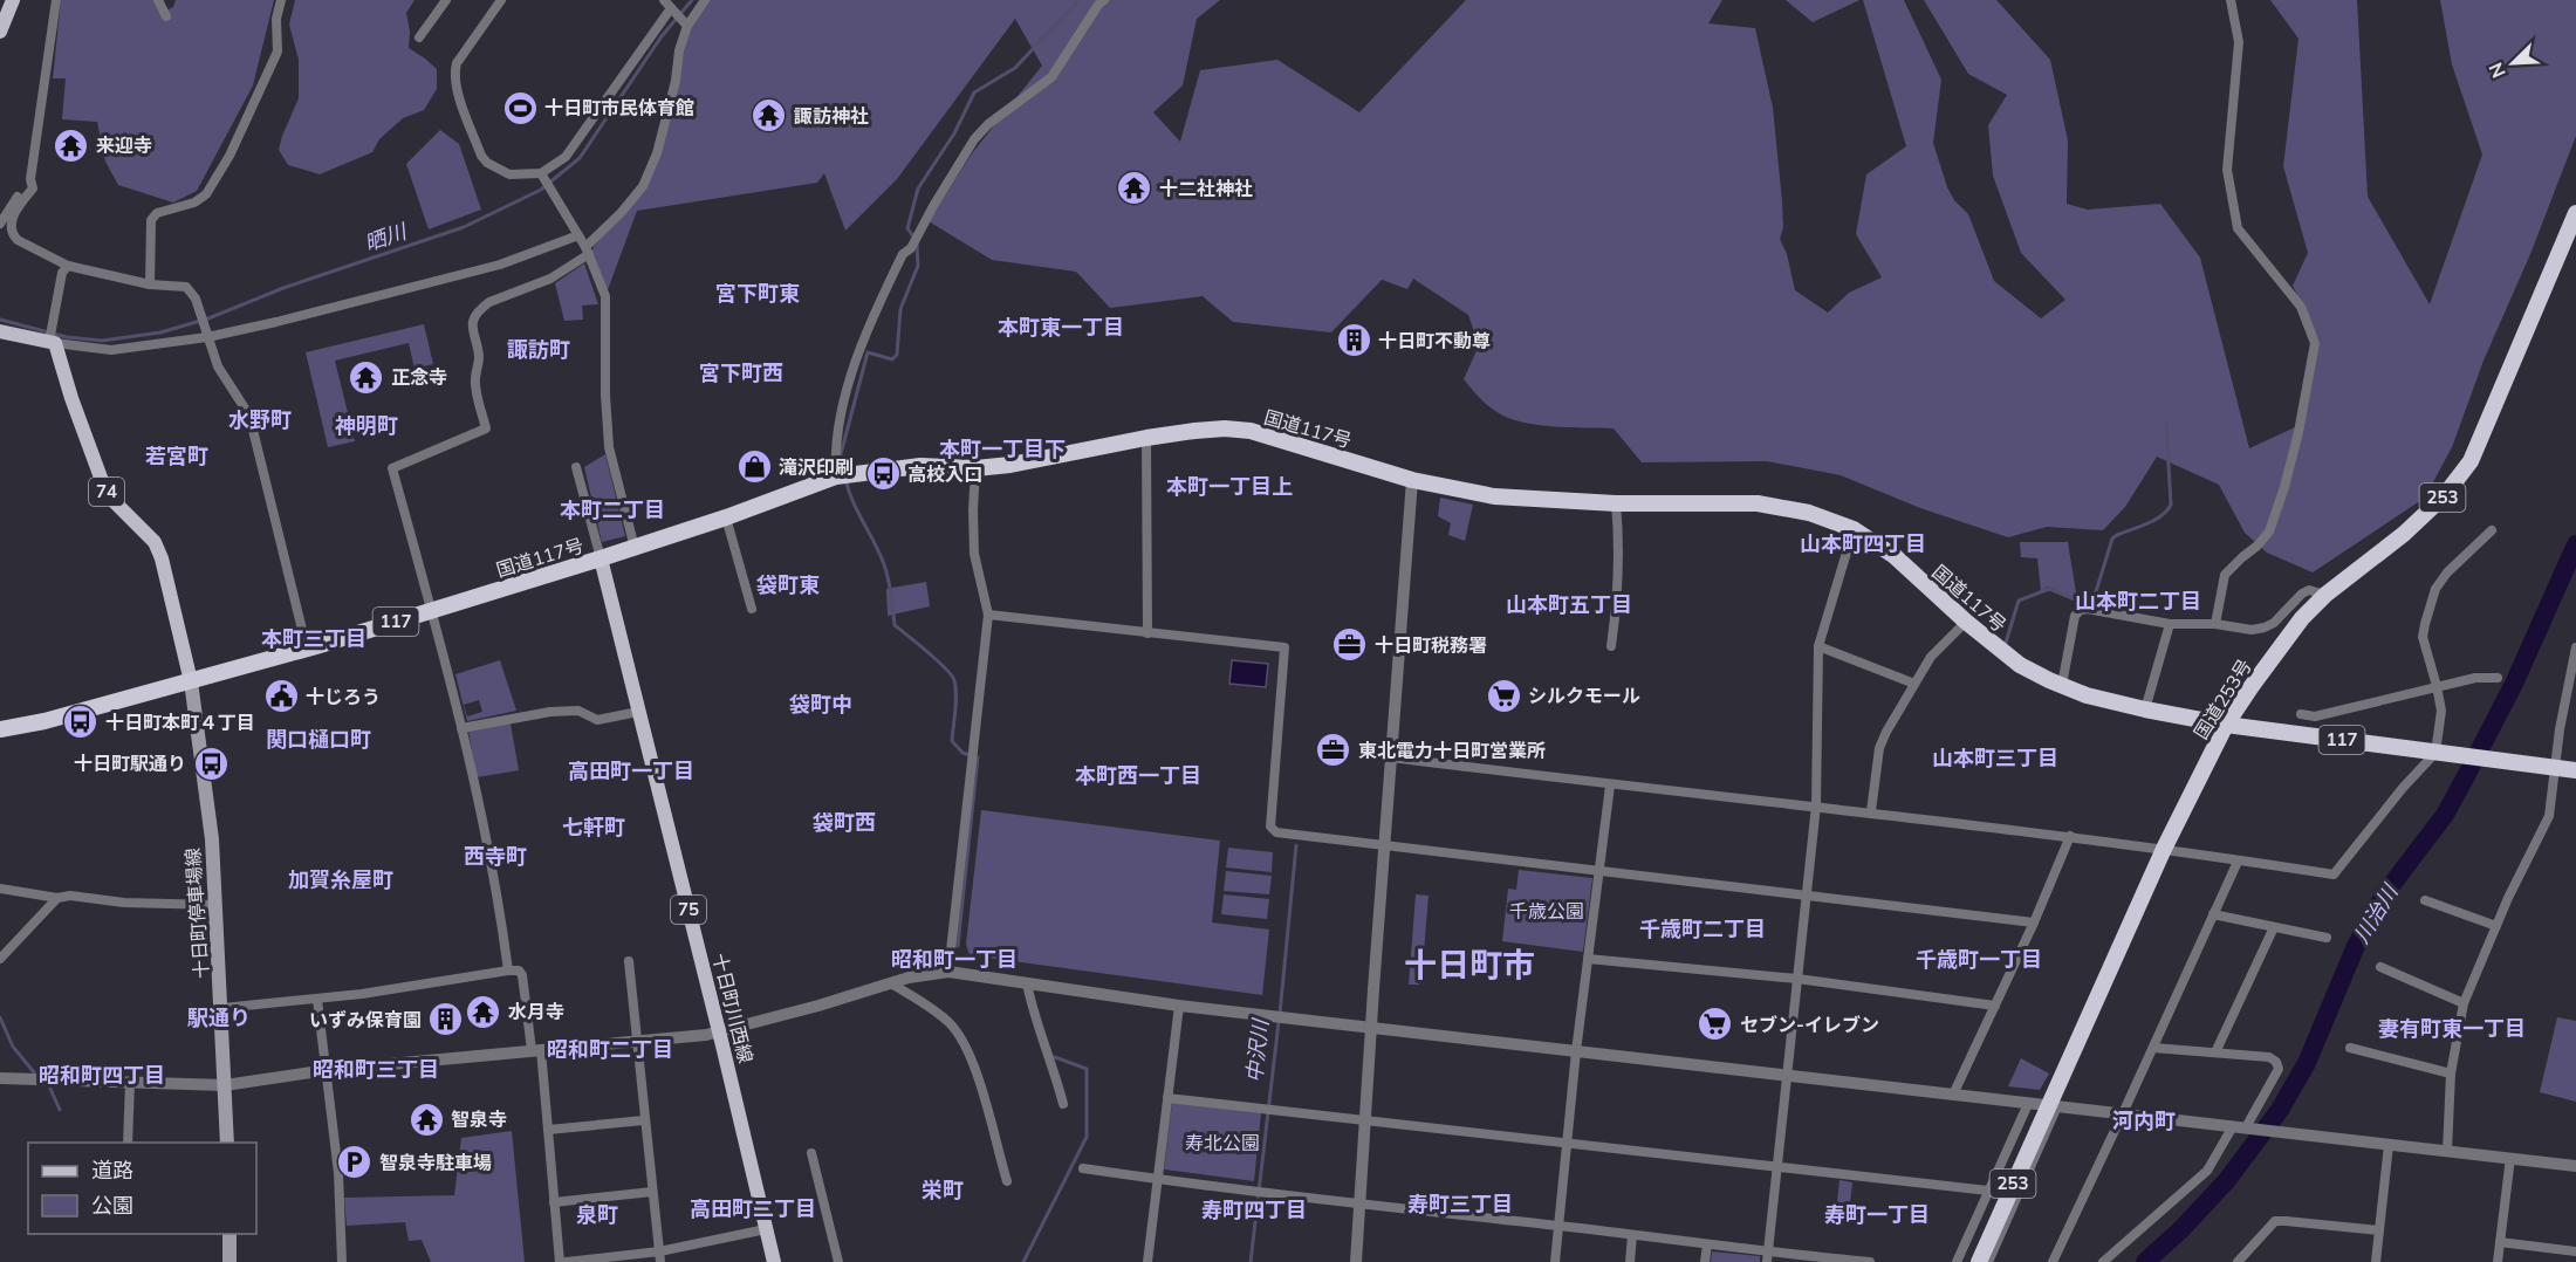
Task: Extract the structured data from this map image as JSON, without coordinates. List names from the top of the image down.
{
  "streets": {
    "highway": [
      "国道117号",
      "253",
      "117",
      "国道253号"
    ],
    "main road": [
      "74",
      "75",
      "十日町停車場線",
      "十日町川西線"
    ]
  },
  "crossings": [
    ["国道117号", "74"],
    ["国道117号", "国道253号"],
    ["国道117号", "十日町停車場線"],
    ["国道117号", "十日町川西線"],
    ["74", "十日町停車場線"]
  ],
  "districts": [
    "宮下町東",
    "本町東一丁目",
    "諏訪町",
    "宮下町西",
    "水野町",
    "神明町",
    "本町一丁目下",
    "若宮町",
    "本町一丁目上",
    "本町二丁目",
    "山本町四丁目",
    "袋町東",
    "山本町二丁目",
    "山本町五丁目",
    "本町三丁目",
    "袋町中",
    "関口樋口町",
    "山本町三丁目",
    "高田町一丁目",
    "本町西一丁目",
    "袋町西",
    "七軒町",
    "西寺町",
    "加賀糸屋町",
    "千歳町二丁目",
    "昭和町一丁目",
    "千歳町一丁目",
    "十日町市",
    "駅通り",
    "妻有町東一丁目",
    "昭和町二丁目",
    "昭和町三丁目",
    "昭和町四丁目",
    "河内町",
    "栄町",
    "寿町三丁目",
    "高田町二丁目",
    "寿町四丁目",
    "泉町",
    "寿町一丁目"
  ],
  "water": ["晒川", "川治川", "中沢川"],
  "parks": ["千歳公園", "寿北公園"],
  "places": {
    "sports": ["十日町市民体育館"],
    "temple": [
      "諏訪神社",
      "来迎寺",
      "十二社神社",
      "正念寺",
      "水月寺",
      "智泉寺"
    ],
    "building": ["十日町不動尊", "いずみ保育園"],
    "shop": ["滝沢印刷"],
    "bus stop": ["高校入口", "十日町本町４丁目", "十日町駅通り"],
    "office": ["十日町税務署", "東北電力十日町営業所"],
    "supermarket": ["シルクモール", "セブン-イレブン"],
    "public building": ["十じろう"],
    "parking": ["智泉寺駐車場"]
  },
  "legend": ["道路", "公園"],
  "north": "bottom left"
}
